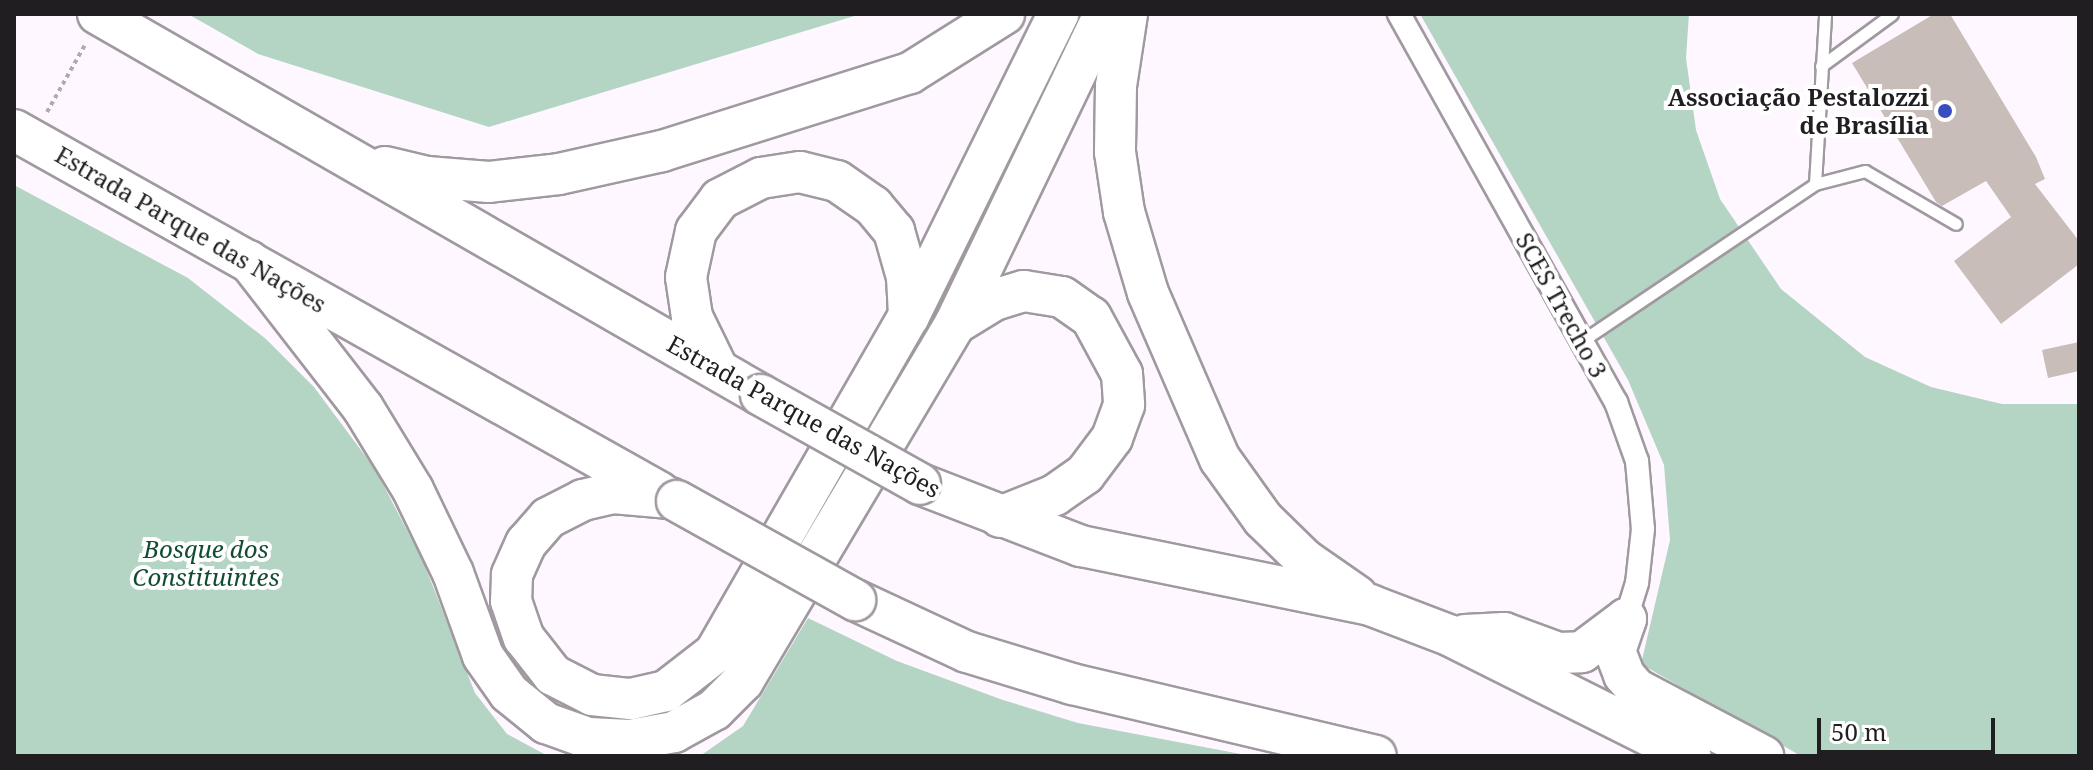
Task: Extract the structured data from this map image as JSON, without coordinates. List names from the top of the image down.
{
  "streets": {
    "highway": ["Estrada Parque das Nações"],
    "street": ["SCES Trecho 3"]
  },
  "parks": ["Bosque dos Constituintes"],
  "places": ["Associação Pestalozzi de Brasília"],
  "scale_bar": "50 m"
}
